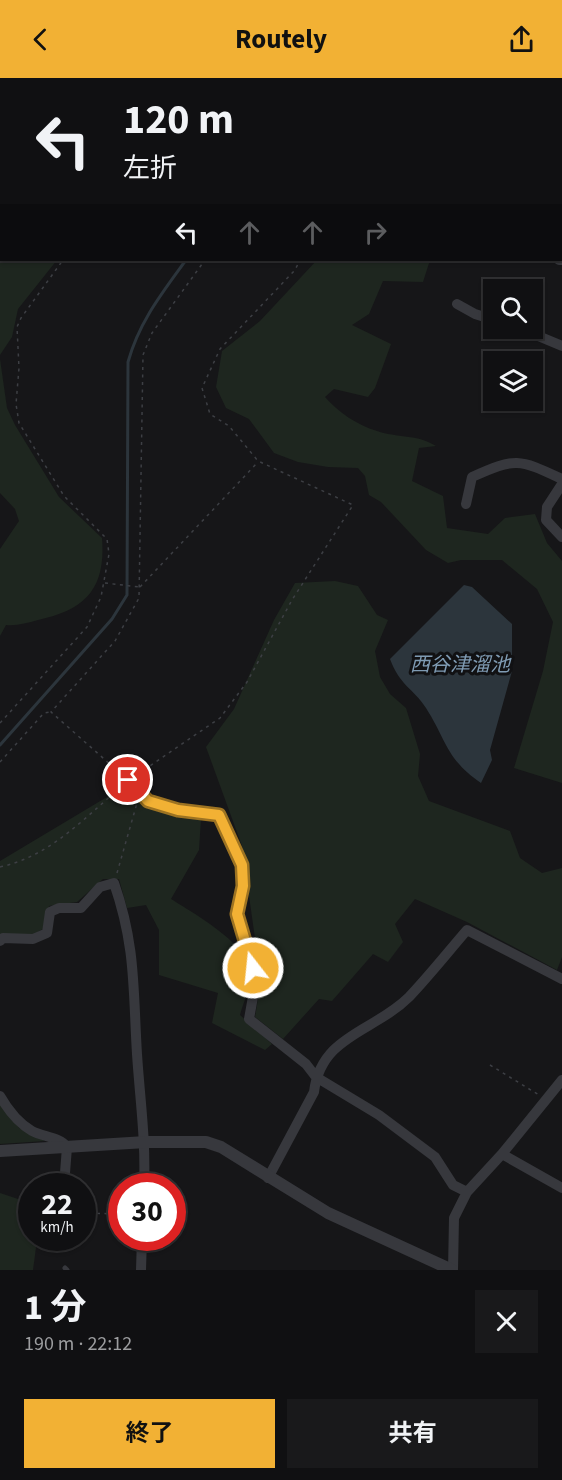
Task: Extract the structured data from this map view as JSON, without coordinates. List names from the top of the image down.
{
  "water": ["西谷津溜池"],
  "page": {
    "header": "Routely",
    "turn": ["120 m", "左折"],
    "speed": "22 km/h",
    "limit": "30",
    "heading": ["1 分", "190 m · 22:12"],
    "buttons": ["終了", "共有"]
  }
}
